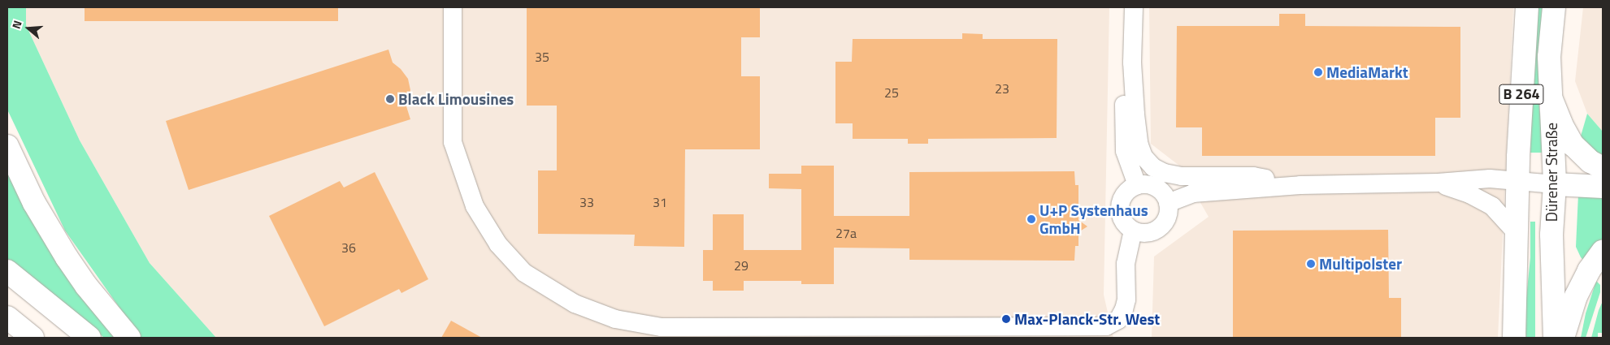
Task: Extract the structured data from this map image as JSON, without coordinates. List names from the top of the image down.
{
  "streets": {
    "main road": ["B 264", "Dürener Straße"]
  },
  "places": [
    "MediaMarkt",
    "Black Limousines",
    "U+P Systenhaus GmbH",
    "Multipolster",
    "Max-Planck-Str. West"
  ],
  "house_numbers": [
    "35",
    "23",
    "25",
    "33",
    "31",
    "27a",
    "36",
    "29"
  ],
  "north": "left"
}
